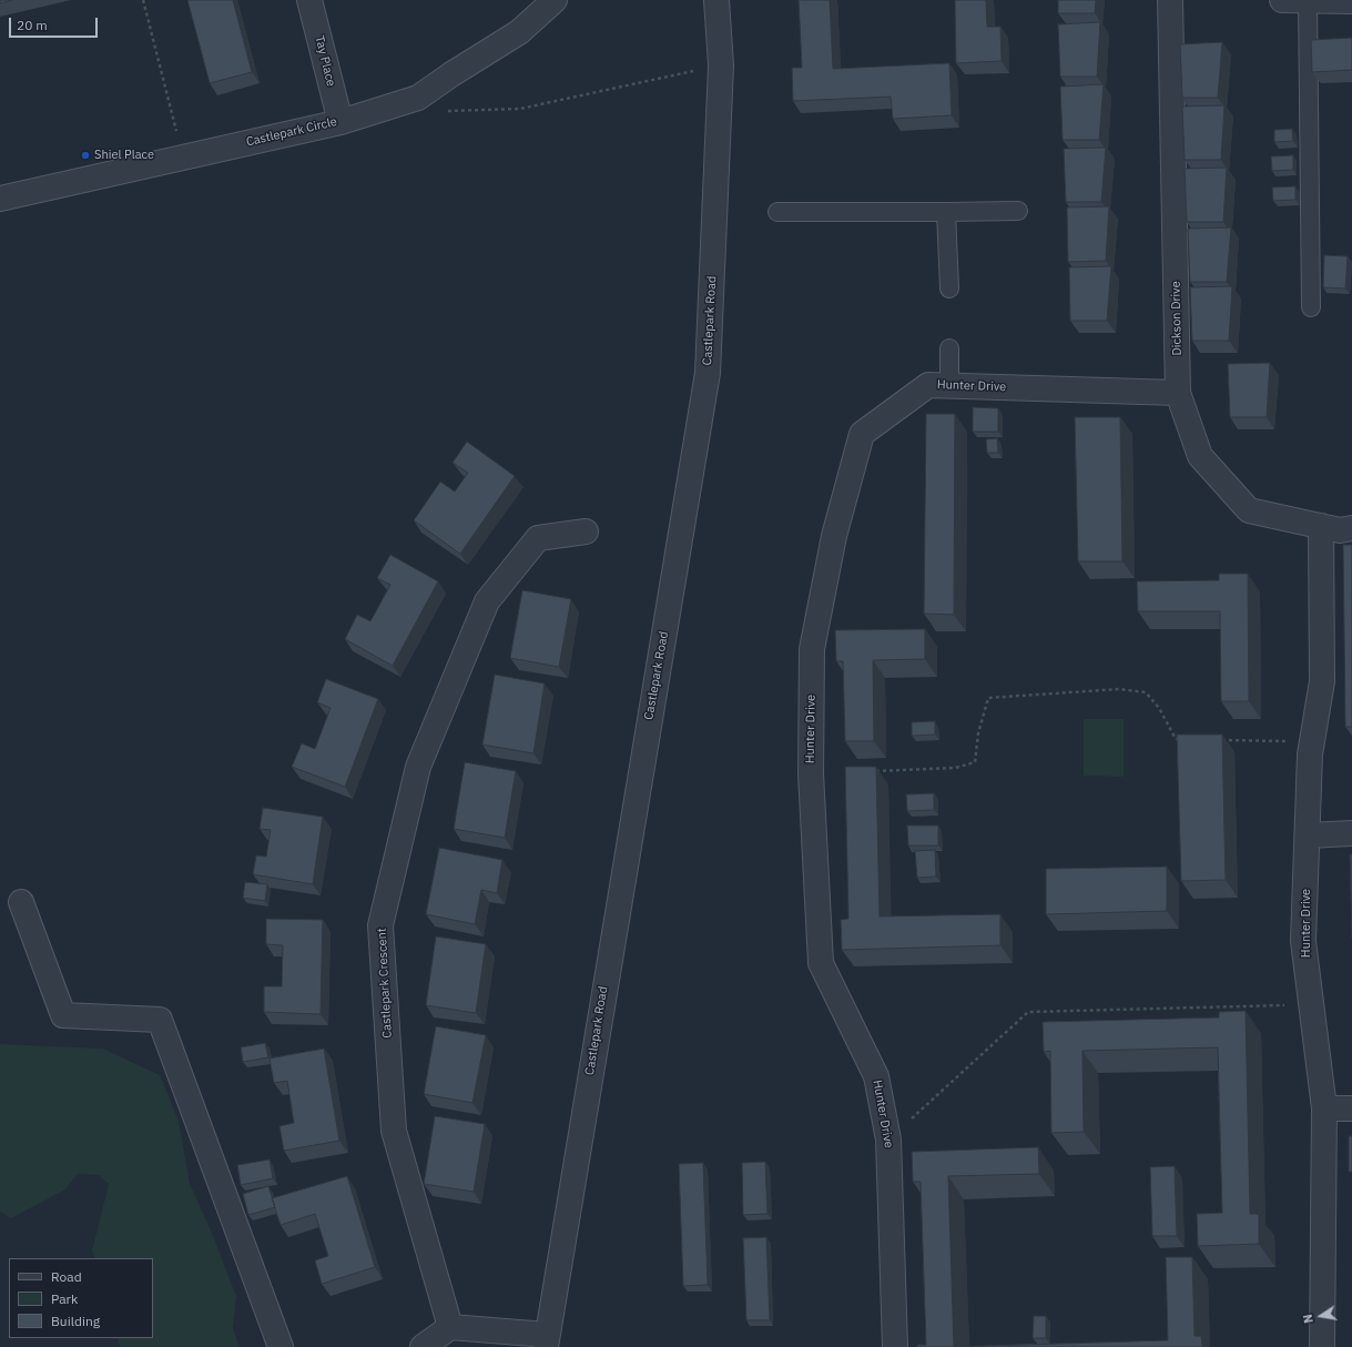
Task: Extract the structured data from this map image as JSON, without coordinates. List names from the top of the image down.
{
  "streets": {
    "street": [
      "Tay Place",
      "Castlepark Circle",
      "Dickson Drive",
      "Castlepark Road",
      "Hunter Drive",
      "Castlepark Crescent"
    ]
  },
  "crossings": [
    ["Tay Place", "Castlepark Circle"],
    ["Dickson Drive", "Hunter Drive"]
  ],
  "places": ["Shiel Place"],
  "legend": ["Road", "Park", "Building"],
  "scale_bar": "20 m",
  "north": "left"
}
